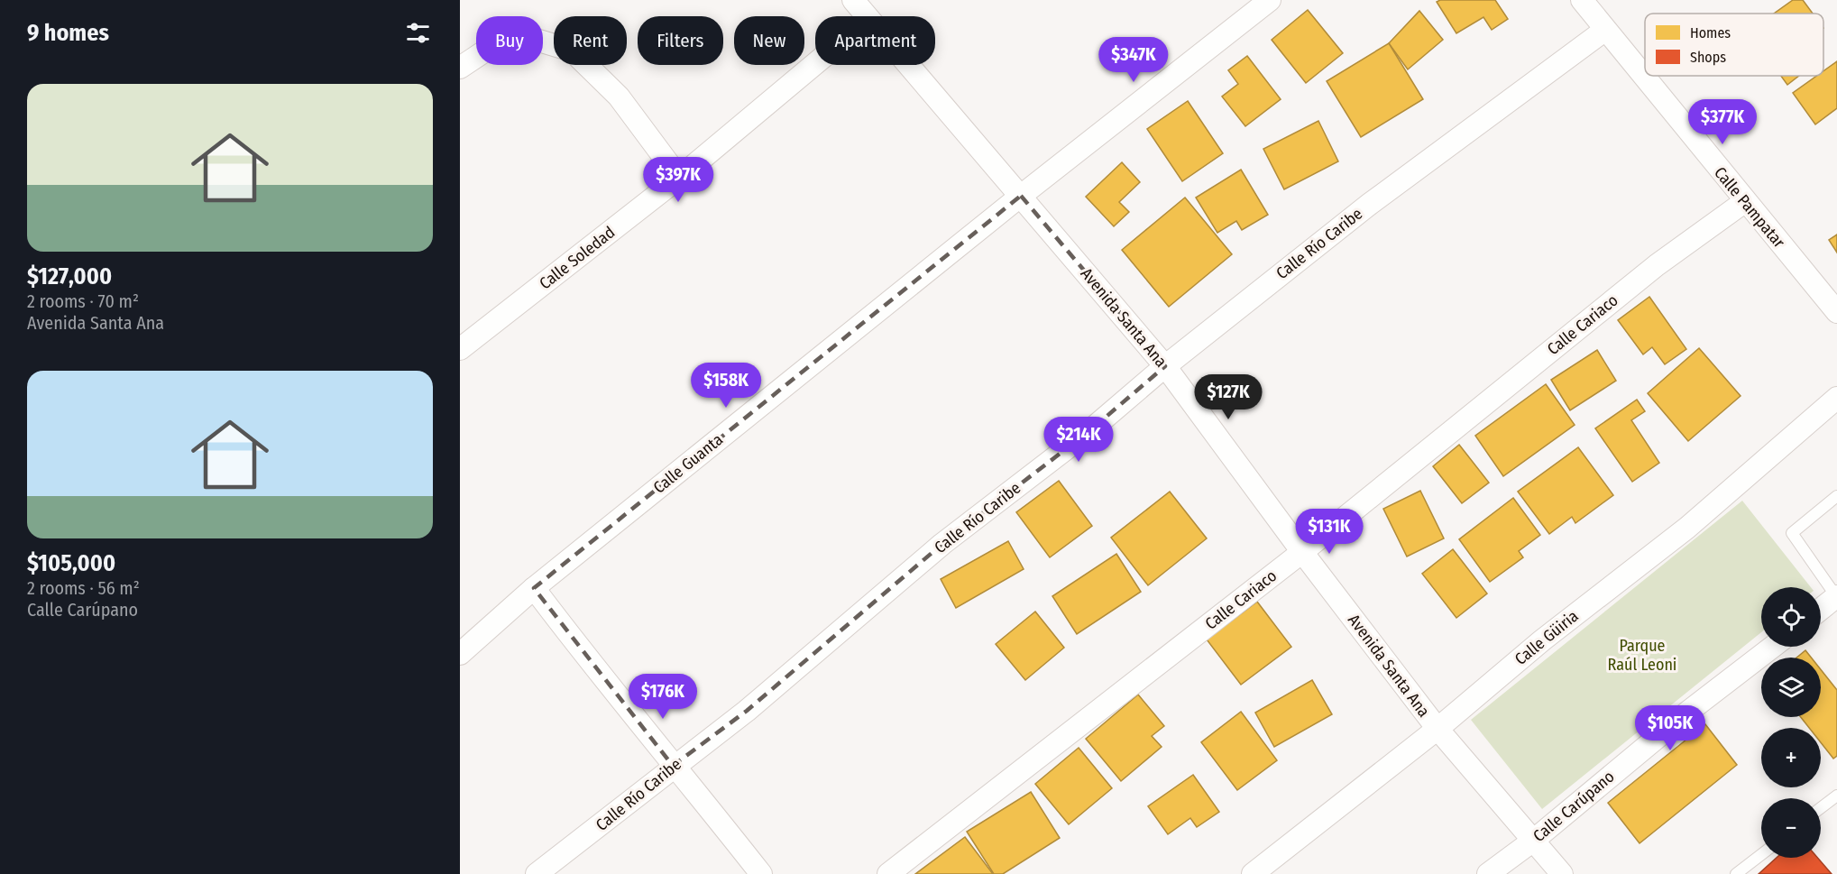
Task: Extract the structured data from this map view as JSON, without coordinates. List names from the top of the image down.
{
  "streets": {
    "street": [
      "Calle Pampatar",
      "Calle Río Caribe",
      "Calle Soledad",
      "Avenida Santa Ana",
      "Calle Cariaco",
      "Calle Guanta",
      "Calle Güiria",
      "Calle Carúpano"
    ]
  },
  "crossings": [
    ["Calle Pampatar", "Calle Río Caribe"],
    ["Calle Pampatar", "Calle Cariaco"],
    ["Calle Río Caribe", "Avenida Santa Ana"],
    ["Avenida Santa Ana", "Calle Cariaco"],
    ["Avenida Santa Ana", "Calle Guanta"],
    ["Avenida Santa Ana", "Calle Güiria"],
    ["Avenida Santa Ana", "Calle Carúpano"]
  ],
  "parks": ["Parque Raúl Leoni"],
  "legend": ["Homes", "Shops"],
  "page": {
    "heading": "9 homes",
    "chip": [
      "Buy",
      "Rent",
      "Filters",
      "New",
      "Apartment"
    ],
    "price": [
      "$347K",
      "$377K",
      "$397K",
      "$158K",
      "$127K",
      "$214K",
      "$131K",
      "$176K",
      "$105K"
    ],
    "list": [
      {
        "name": "$127,000",
        "note": "2 rooms · 70 m² · Avenida Santa Ana"
      },
      {
        "name": "$105,000",
        "note": "2 rooms · 56 m² · Calle Carúpano"
      }
    ],
    "map_buttons": ["+", "−"]
  }
}
